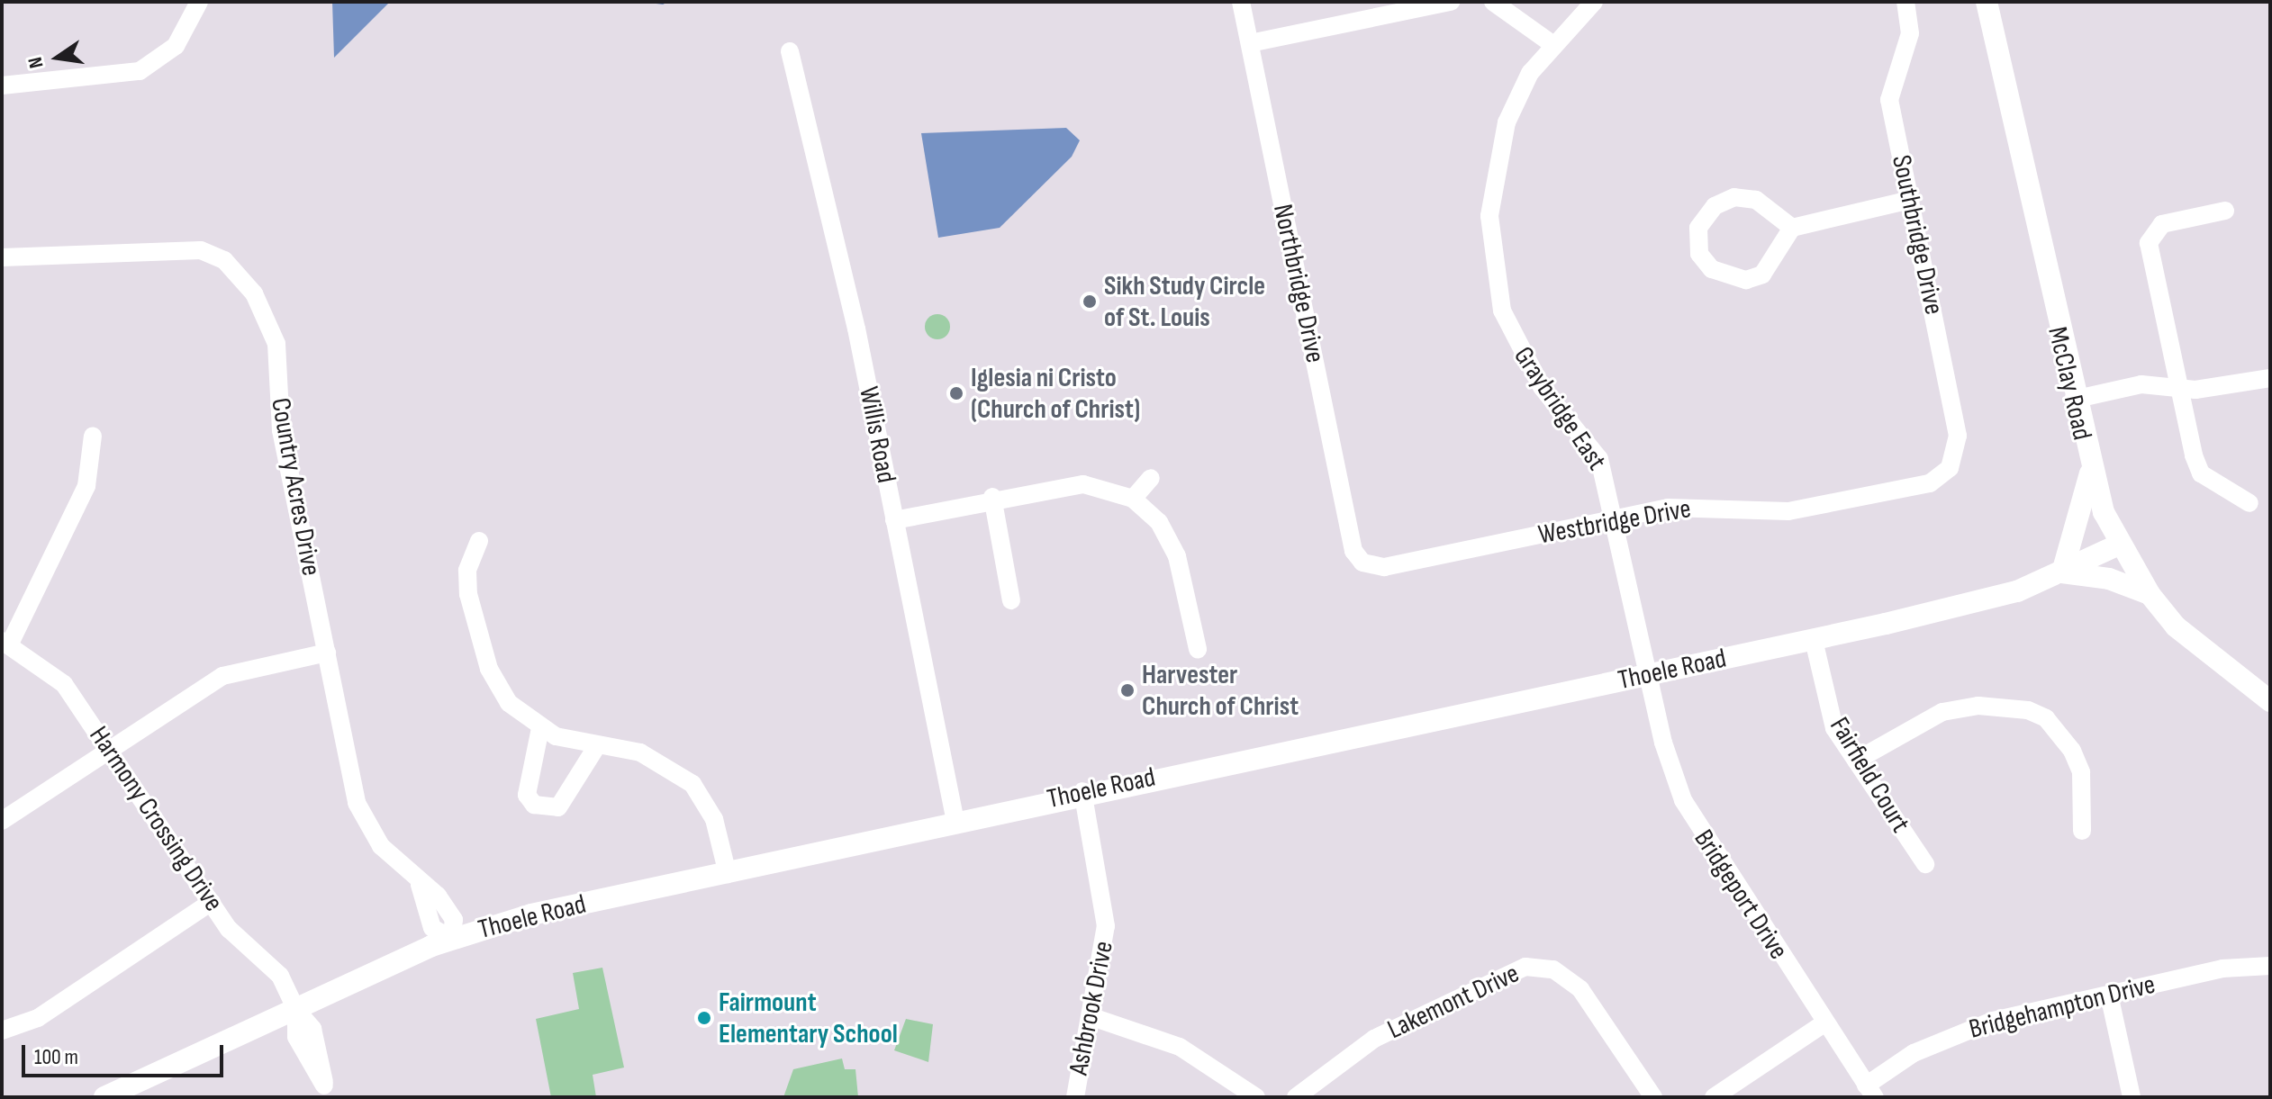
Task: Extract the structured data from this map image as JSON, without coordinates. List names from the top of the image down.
{
  "streets": {
    "main road": ["McClay Road", "Thoele Road"],
    "street": [
      "Southbridge Drive",
      "Northbridge Drive",
      "Graybridge East",
      "Willis Road",
      "Country Acres Drive",
      "Westbridge Drive",
      "Fairfield Court",
      "Harmony Crossing Drive",
      "Bridgeport Drive",
      "Lakemont Drive",
      "Bridgehampton Drive",
      "Ashbrook Drive"
    ]
  },
  "crossings": [
    ["Southbridge Drive", "Westbridge Drive"],
    ["Northbridge Drive", "Westbridge Drive"],
    ["McClay Road", "Thoele Road"],
    ["Graybridge East", "Westbridge Drive"],
    ["Graybridge East", "Thoele Road"],
    ["Graybridge East", "Bridgeport Drive"],
    ["Willis Road", "Thoele Road"],
    ["Country Acres Drive", "Thoele Road"],
    ["Thoele Road", "Fairfield Court"],
    ["Thoele Road", "Harmony Crossing Drive"],
    ["Thoele Road", "Bridgeport Drive"],
    ["Thoele Road", "Ashbrook Drive"],
    ["Bridgeport Drive", "Bridgehampton Drive"]
  ],
  "places": [
    "Sikh Study Circle of St. Louis",
    "Iglesia ni Cristo (Church of Christ)",
    "Harvester Church of Christ",
    "Fairmount Elementary School"
  ],
  "scale_bar": "100 m",
  "north": "left"
}
